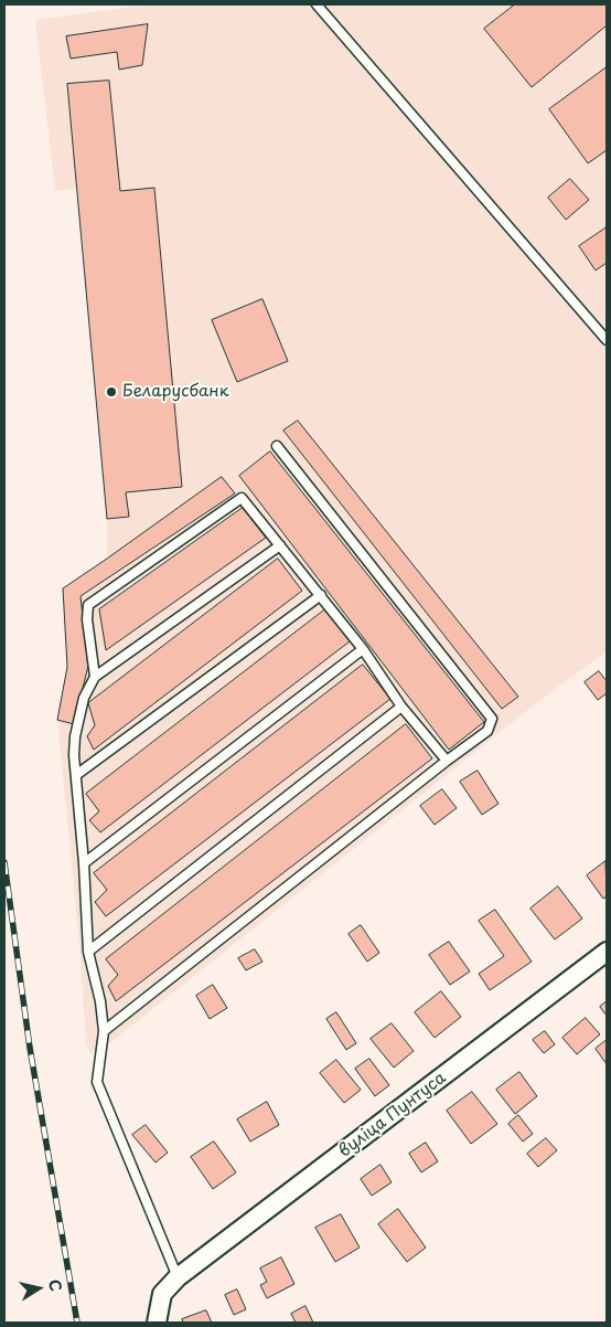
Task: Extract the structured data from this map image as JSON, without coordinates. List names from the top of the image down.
{
  "streets": {
    "street": ["вуліца Пунтуса"]
  },
  "places": ["Беларусбанк"],
  "north": "right"
}
